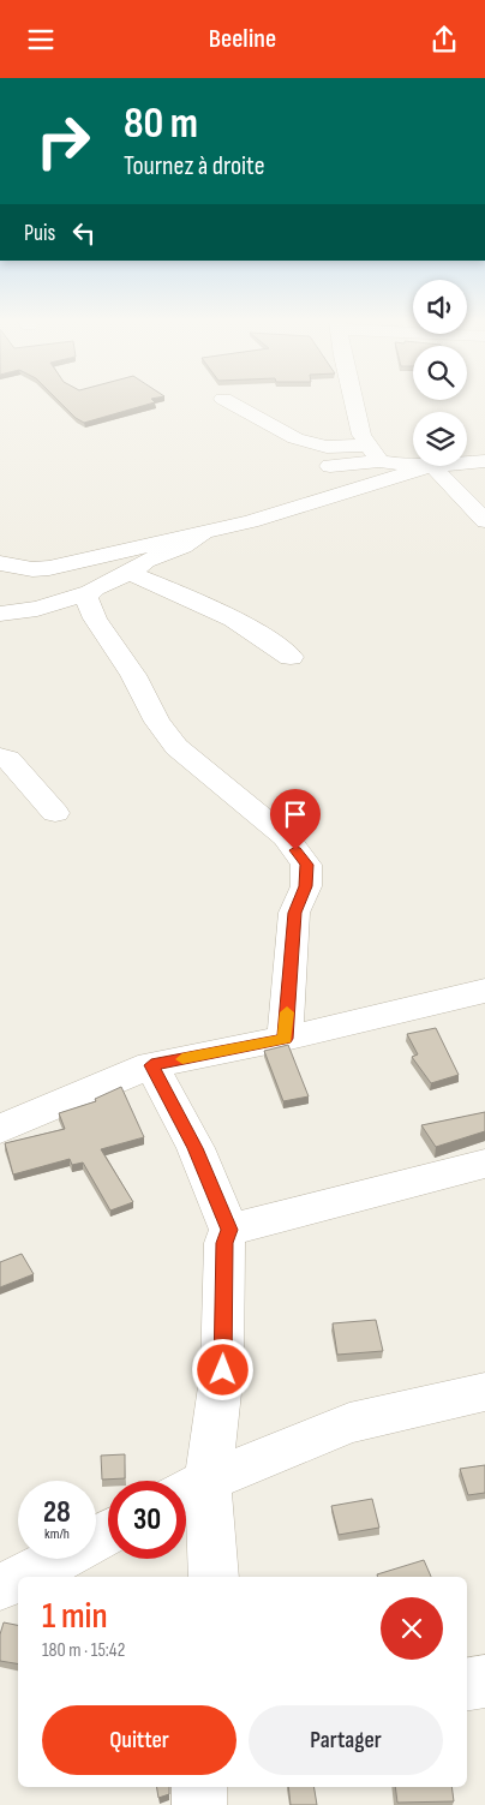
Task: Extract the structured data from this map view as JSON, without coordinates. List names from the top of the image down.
{
  "page": {
    "header": "Beeline",
    "turn": ["80 m", "Tournez à droite"],
    "then": "Puis",
    "speed": "28 km/h",
    "limit": "30",
    "heading": ["1 min", "180 m · 15:42"],
    "buttons": ["Quitter", "Partager"]
  }
}
